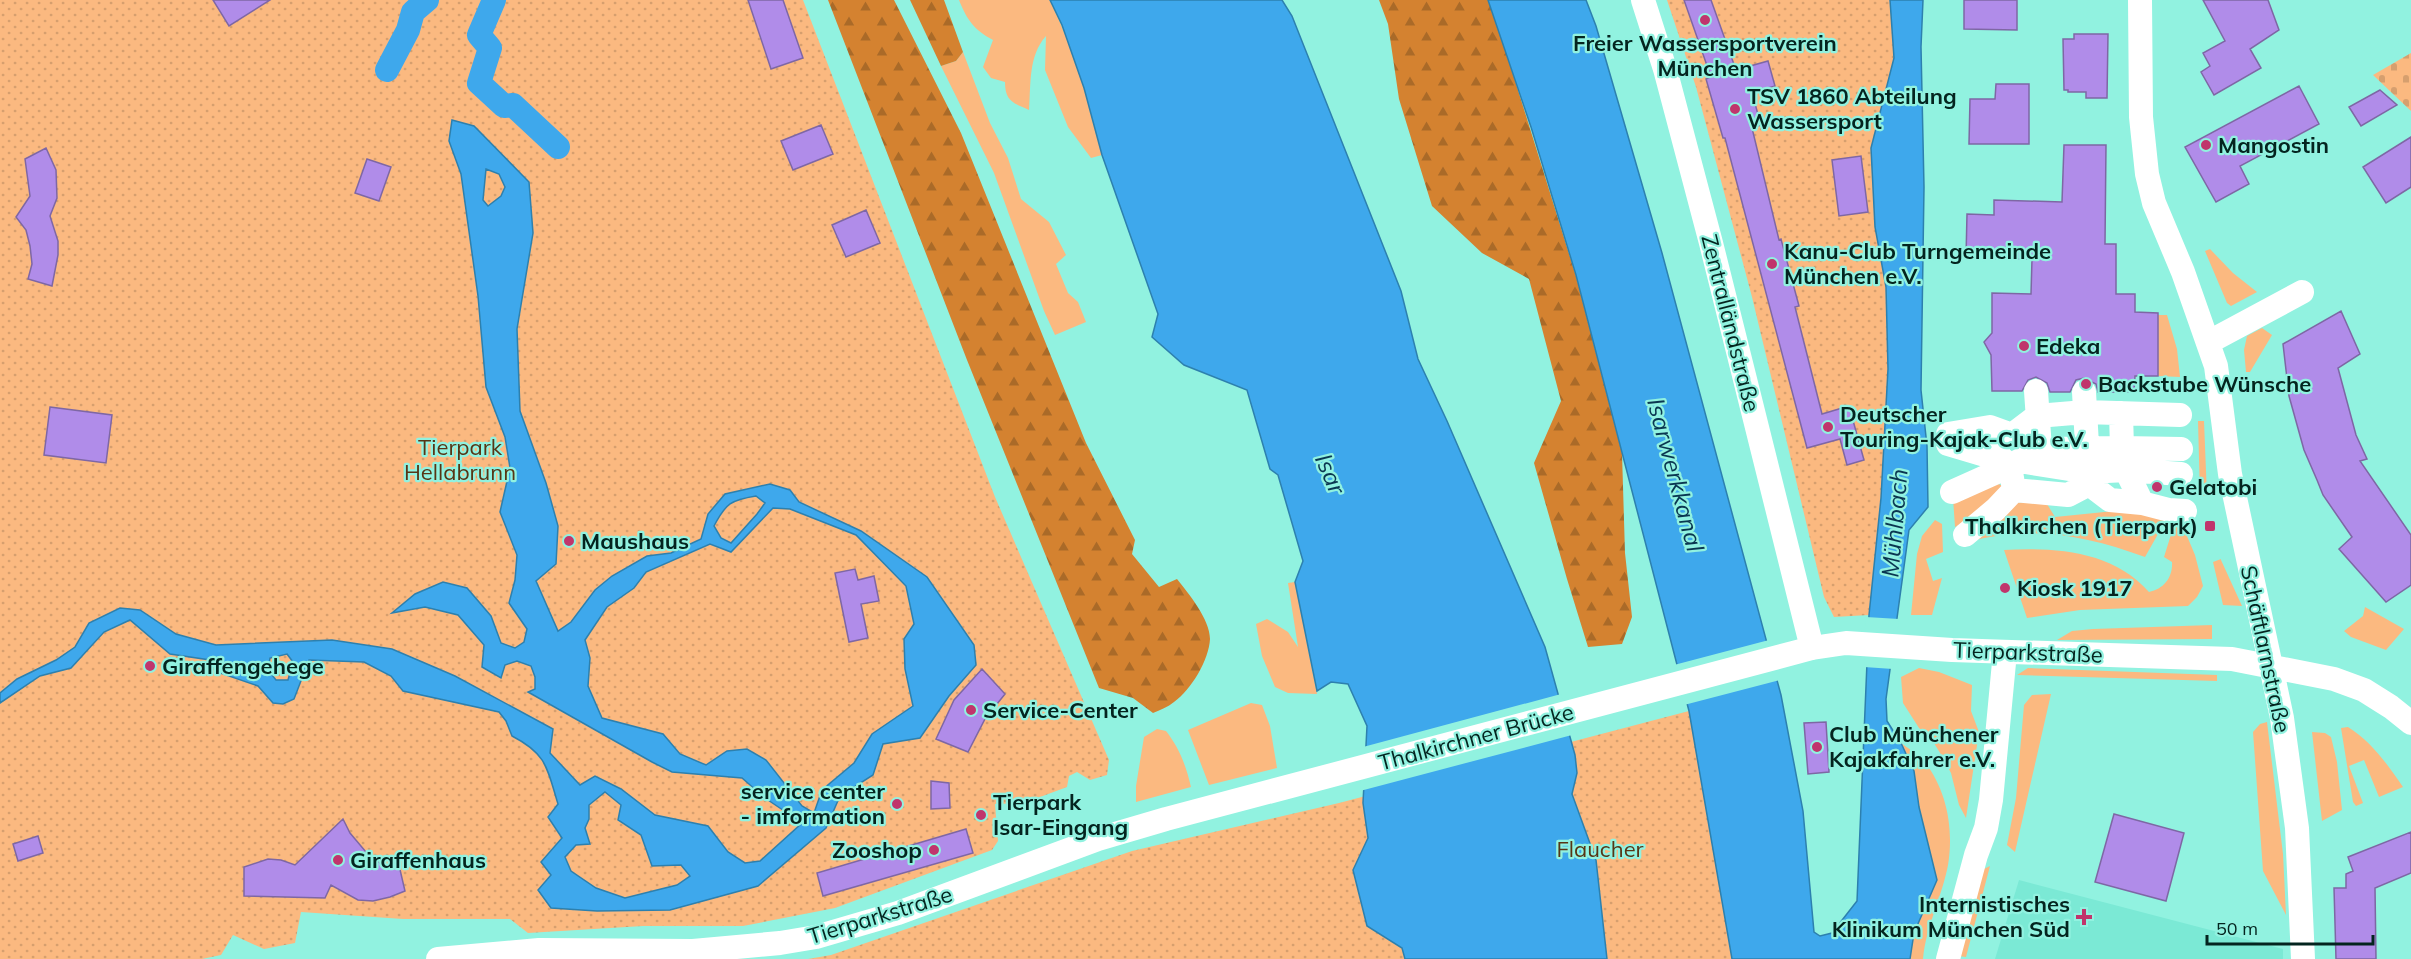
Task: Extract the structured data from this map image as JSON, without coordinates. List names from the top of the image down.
{
  "streets": {
    "street": [
      "Zentralländstraße",
      "Schäftlarnstraße",
      "Tierparkstraße",
      "Thalkirchner Brücke"
    ]
  },
  "crossings": [
    ["Zentralländstraße", "Tierparkstraße"],
    ["Schäftlarnstraße", "Tierparkstraße"],
    ["Tierparkstraße", "Thalkirchner Brücke"]
  ],
  "water": ["Isar", "Isarwerkkanal", "Mühlbach"],
  "parks": ["Tierpark Hellabrunn", "Flaucher"],
  "places": {
    "other": [
      "Freier Wassersportverein München",
      "TSV 1860 Abteilung Wassersport",
      "Mangostin",
      "Kanu-Club Turngemeinde München e.V.",
      "Edeka",
      "Backstube Wünsche",
      "Deutscher Touring-Kajak-Club e.V.",
      "Gelatobi",
      "Maushaus",
      "Kiosk 1917",
      "Giraffengehege",
      "Service-Center",
      "Club Münchener Kajakfahrer e.V.",
      "service center - imformation",
      "Tierpark Isar-Eingang",
      "Zooshop",
      "Giraffenhaus"
    ],
    "transit": ["Thalkirchen (Tierpark)"],
    "health": ["Internistisches Klinikum München Süd"]
  },
  "scale_bar": "50 m"
}
